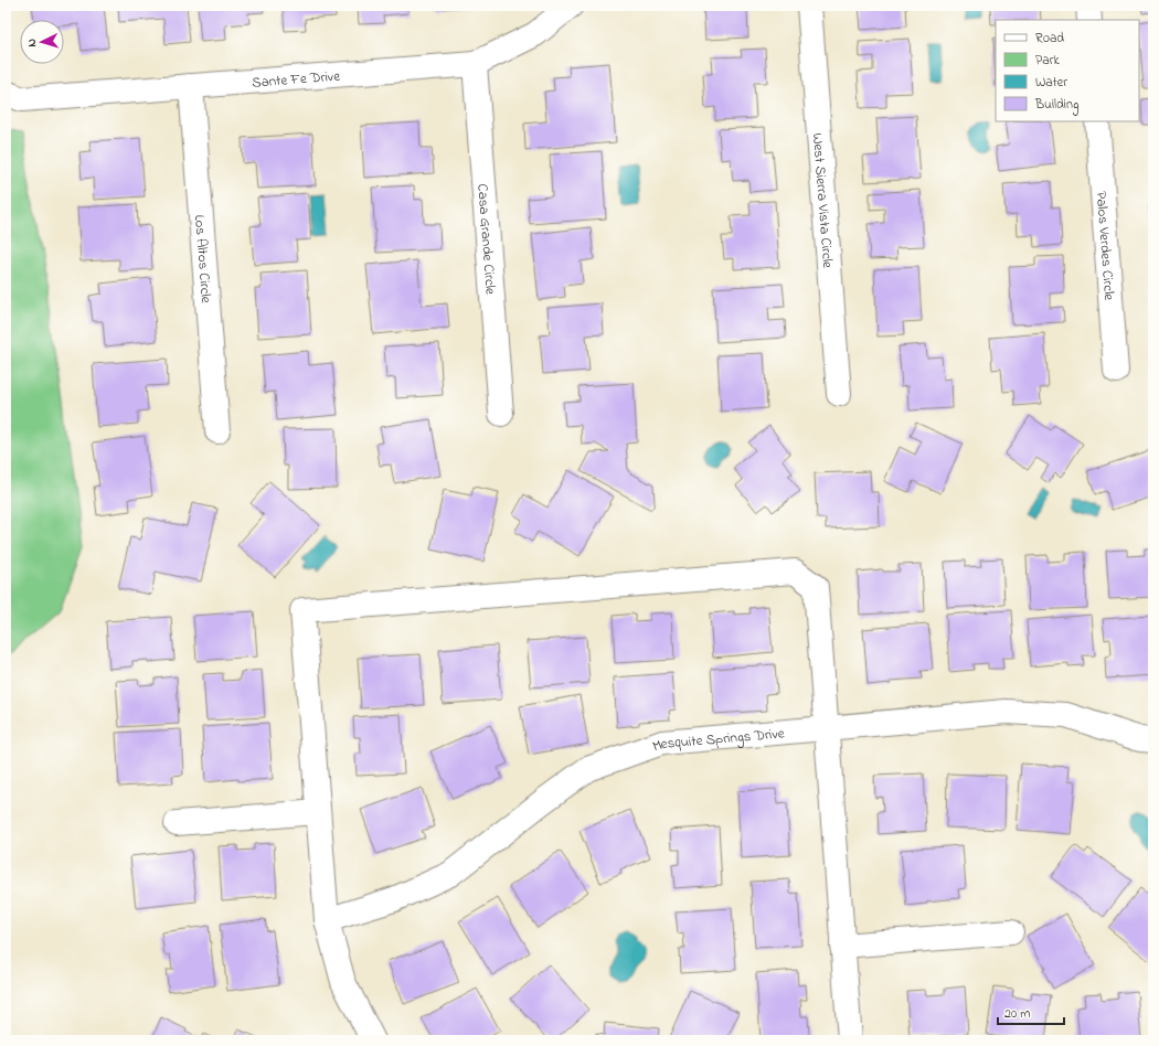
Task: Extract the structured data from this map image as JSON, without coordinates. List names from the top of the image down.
{
  "streets": {
    "street": [
      "Sante Fe Drive",
      "West Sierra Vista Circle",
      "Casa Grande Circle",
      "Palos Verdes Circle",
      "Los Altos Circle",
      "Mesquite Springs Drive"
    ]
  },
  "crossings": [
    ["Sante Fe Drive", "Casa Grande Circle"],
    ["Sante Fe Drive", "Los Altos Circle"]
  ],
  "legend": [
    "Road",
    "Park",
    "Water",
    "Building"
  ],
  "scale_bar": "20 m",
  "north": "left"
}
